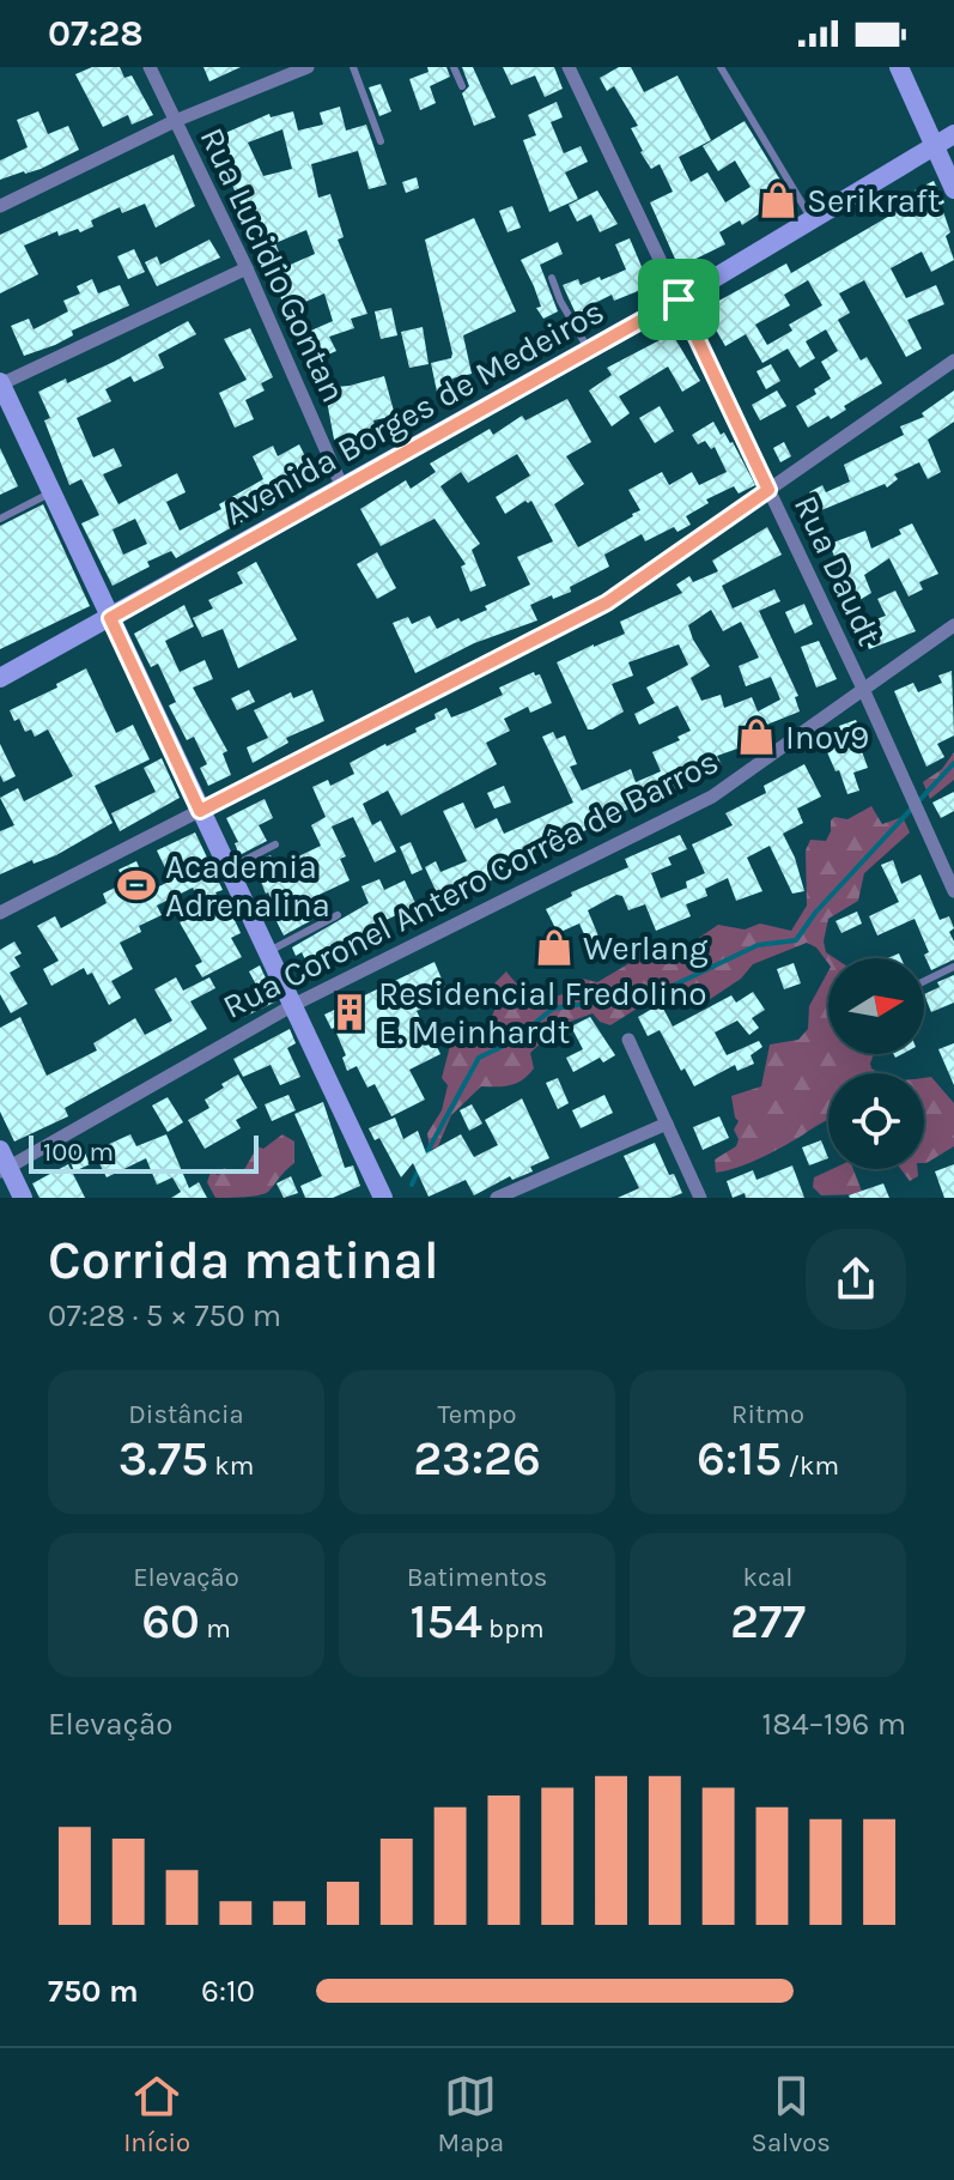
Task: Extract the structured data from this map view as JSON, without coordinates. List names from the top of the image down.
{
  "streets": {
    "main road": ["Avenida Borges de Medeiros"],
    "street": ["Rua Lucidio Gontan", "Rua Daudt", "Rua Coronel Antero Corrêa de Barros"]
  },
  "crossings": [
    ["Rua Lucidio Gontan", "Avenida Borges de Medeiros"],
    ["Avenida Borges de Medeiros", "Rua Daudt"],
    ["Rua Daudt", "Rua Coronel Antero Corrêa de Barros"]
  ],
  "places": {
    "shop": ["Serikraft", "Inov9", "Werlang"],
    "sports": ["Academia Adrenalina"],
    "building": ["Residencial Fredolino E. Meinhardt"]
  },
  "scale_bar": "100 m",
  "north": "right",
  "page": {
    "status": "07:28",
    "scale": "100 m",
    "heading": ["Corrida matinal", "07:28 · 5 × 750 m"],
    "stats": [
      ["Distância", "3.75 km"],
      ["Tempo", "23:26"],
      ["Ritmo", "6:15 /km"],
      ["Elevação", "60 m"],
      ["Batimentos", "154 bpm"],
      ["kcal", "277"]
    ],
    "chart": ["Elevação", "184–196 m"],
    "list": [
      {
        "name": "750 m",
        "note": "6:10"
      }
    ],
    "tabs": ["Início", "Mapa", "Salvos"]
  }
}
